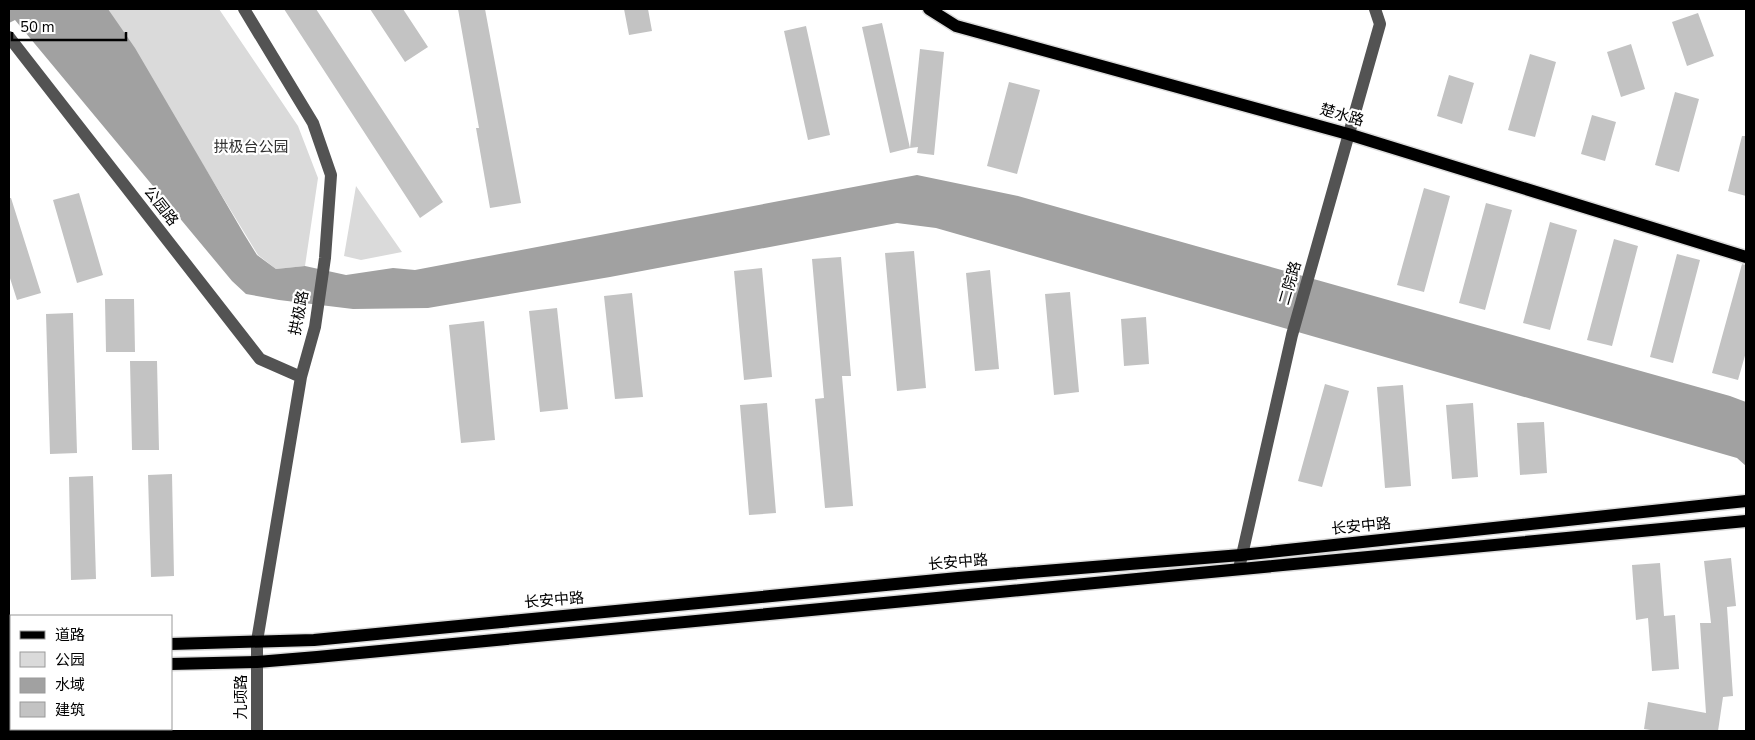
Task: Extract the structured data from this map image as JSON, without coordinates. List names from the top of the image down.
{
  "streets": {
    "main road": ["楚水路", "长安中路"],
    "street": [
      "公园路",
      "二院路",
      "拱极路",
      "九顷路"
    ]
  },
  "crossings": [
    ["楚水路", "二院路"],
    ["公园路", "拱极路"],
    ["二院路", "长安中路"],
    ["拱极路", "长安中路"],
    ["拱极路", "九顷路"],
    ["长安中路", "九顷路"]
  ],
  "parks": ["拱极台公园"],
  "legend": [
    "道路",
    "公园",
    "水域",
    "建筑"
  ],
  "scale_bar": "50 m"
}
